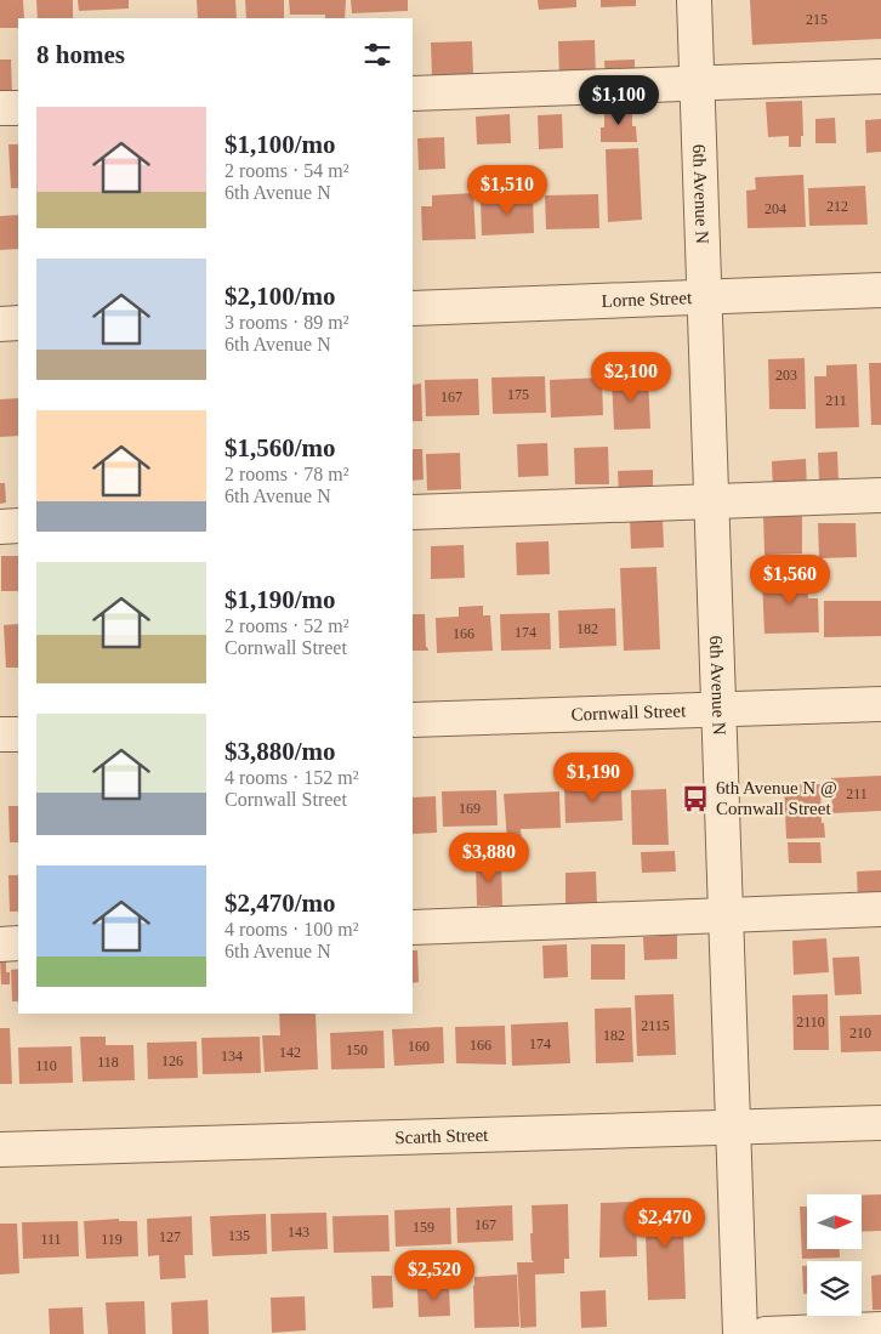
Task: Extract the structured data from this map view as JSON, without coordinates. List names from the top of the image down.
{
  "streets": {
    "street": [
      "6th Avenue N",
      "Lorne Street",
      "Cornwall Street",
      "Scarth Street"
    ]
  },
  "crossings": [
    ["6th Avenue N", "Lorne Street"],
    ["6th Avenue N", "Cornwall Street"],
    ["6th Avenue N", "Scarth Street"]
  ],
  "places": {
    "bus stop": ["6th Avenue N @ Cornwall Street"]
  },
  "house_numbers": [
    "215",
    "212",
    "204",
    "203",
    "175",
    "167",
    "211",
    "182",
    "174",
    "166",
    "211",
    "169",
    "2110",
    "2115",
    "210",
    "182",
    "174",
    "166",
    "160",
    "150",
    "142",
    "134",
    "126",
    "118",
    "110",
    "167",
    "159",
    "143",
    "135",
    "127",
    "111",
    "119"
  ],
  "north": "right",
  "page": {
    "heading": "8 homes",
    "price": [
      "$1,100",
      "$1,510",
      "$2,100",
      "$1,560",
      "$1,190",
      "$3,880",
      "$2,470",
      "$2,520"
    ],
    "list": [
      {
        "name": "$1,100/mo",
        "note": "2 rooms · 54 m² · 6th Avenue N"
      },
      {
        "name": "$2,100/mo",
        "note": "3 rooms · 89 m² · 6th Avenue N"
      },
      {
        "name": "$1,560/mo",
        "note": "2 rooms · 78 m² · 6th Avenue N"
      },
      {
        "name": "$1,190/mo",
        "note": "2 rooms · 52 m² · Cornwall Street"
      },
      {
        "name": "$3,880/mo",
        "note": "4 rooms · 152 m² · Cornwall Street"
      },
      {
        "name": "$2,470/mo",
        "note": "4 rooms · 100 m² · 6th Avenue N"
      }
    ]
  }
}
